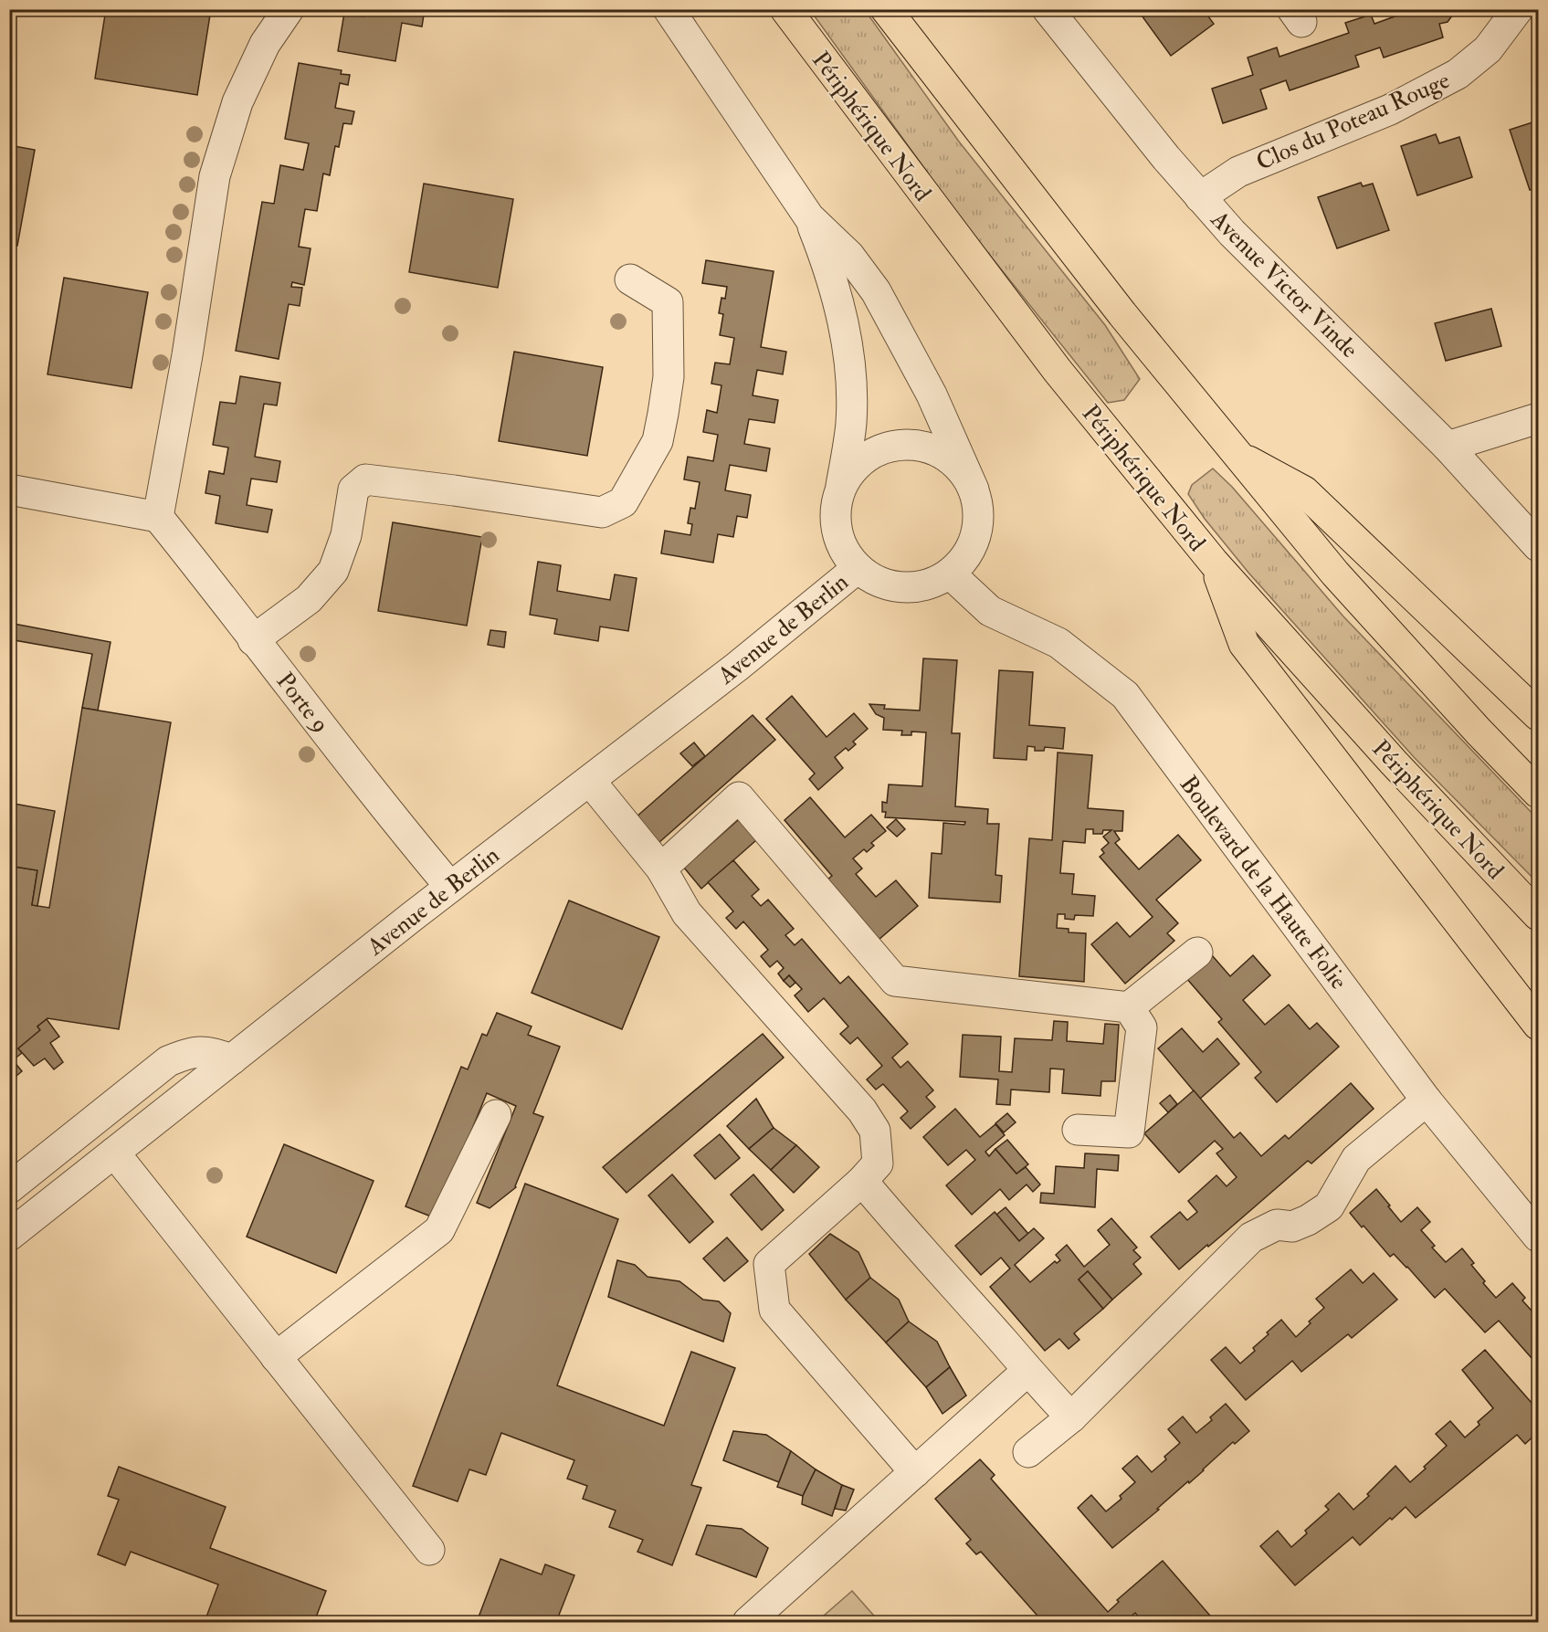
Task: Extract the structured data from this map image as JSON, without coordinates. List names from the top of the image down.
{
  "streets": {
    "highway": ["Périphérique Nord"],
    "street": [
      "Clos du Poteau Rouge",
      "Avenue Victor Vinde",
      "Avenue de Berlin",
      "Porte 9",
      "Boulevard de la Haute Folie"
    ]
  },
  "crossings": [
    ["Clos du Poteau Rouge", "Avenue Victor Vinde"],
    ["Avenue de Berlin", "Porte 9"],
    ["Avenue de Berlin", "Boulevard de la Haute Folie"]
  ]
}
